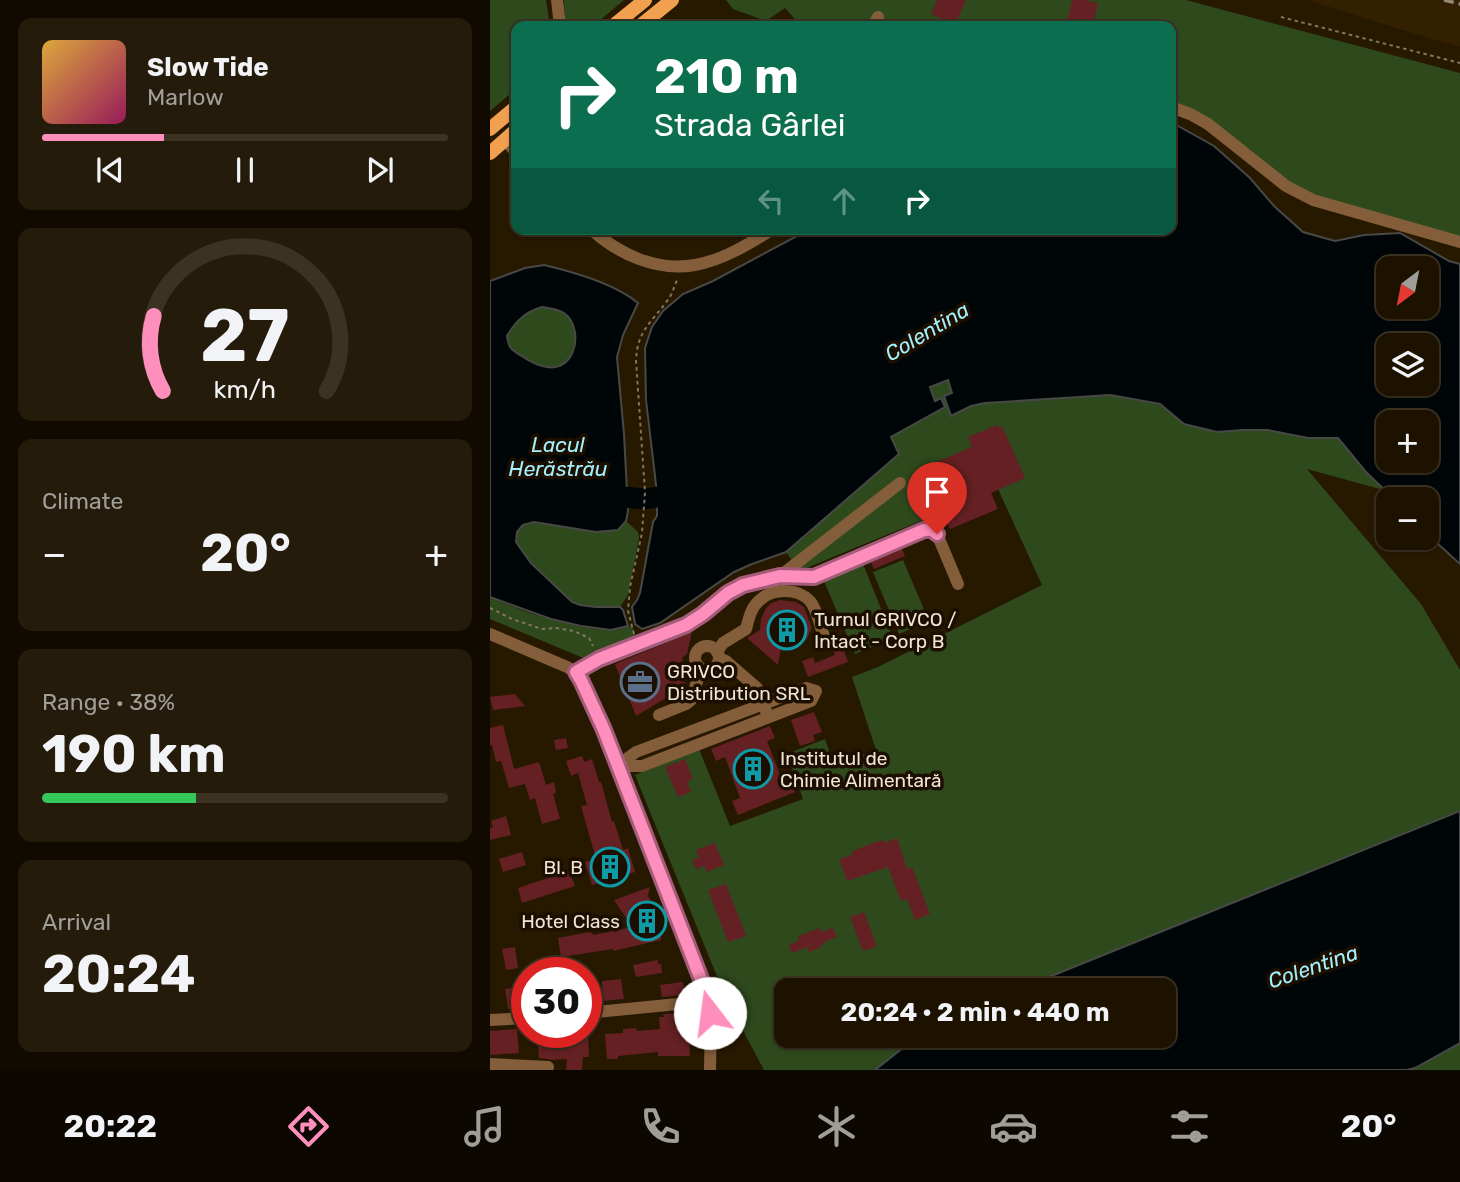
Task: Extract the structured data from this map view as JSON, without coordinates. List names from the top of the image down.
{
  "water": ["Colentina", "Lacul Herăstrău"],
  "places": {
    "building": [
      "Turnul GRIVCO / Intact - Corp B",
      "Institutul de Chimie Alimentară",
      "Bl. B",
      "Hotel Class"
    ],
    "office": ["GRIVCO Distribution SRL"]
  },
  "north": "bottom left",
  "page": {
    "turn": ["210 m", "Strada Gârlei"],
    "song": ["Slow Tide", "Marlow"],
    "map_buttons": ["+", "−"],
    "tile": [
      "Climate",
      ["Range · 38%", "190 km"],
      ["Arrival", "20:24"]
    ],
    "heat": ["−", "20°", "+"],
    "limit": "30",
    "trip": "20:24 · 2 min · 440 m",
    "tabs": ["20:22", "20°"],
    "gauge": ["27", "km/h"]
  }
}
